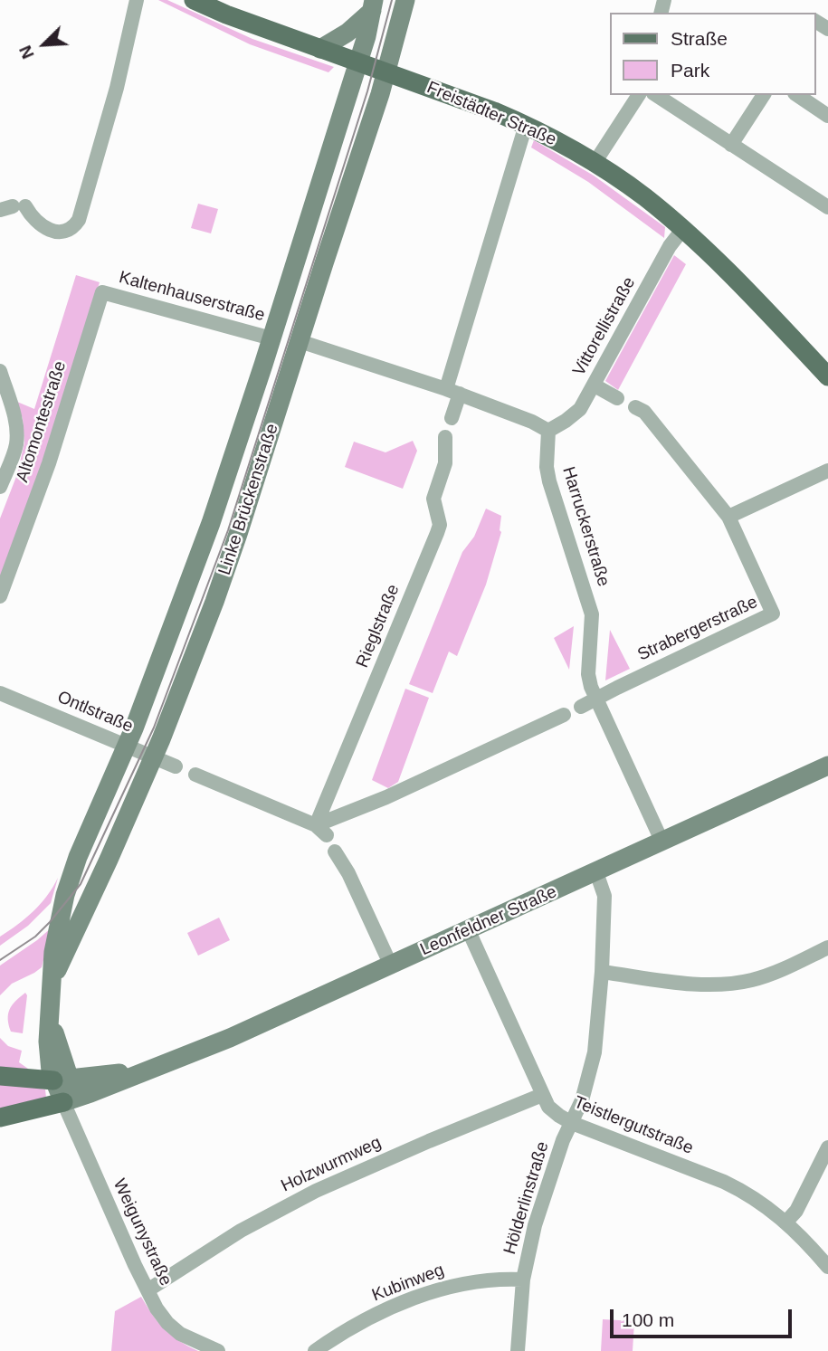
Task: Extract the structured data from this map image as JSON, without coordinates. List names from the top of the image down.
{
  "streets": {
    "main road": ["Freistädter Straße", "Linke Brückenstraße", "Leonfeldner Straße"],
    "street": [
      "Kaltenhauserstraße",
      "Vittorellistraße",
      "Altomontestraße",
      "Harruckerstraße",
      "Rieglstraße",
      "Strabergerstraße",
      "Ontlstraße",
      "Teistlergutstraße",
      "Holzwurmweg",
      "Hölderlinstraße",
      "Weigunystraße",
      "Kubinweg"
    ]
  },
  "crossings": [
    ["Freistädter Straße", "Vittorellistraße"],
    ["Freistädter Straße", "Linke Brückenstraße"],
    ["Kaltenhauserstraße", "Altomontestraße"],
    ["Kaltenhauserstraße", "Linke Brückenstraße"],
    ["Vittorellistraße", "Harruckerstraße"],
    ["Linke Brückenstraße", "Ontlstraße"],
    ["Linke Brückenstraße", "Leonfeldner Straße"],
    ["Linke Brückenstraße", "Weigunystraße"],
    ["Harruckerstraße", "Strabergerstraße"],
    ["Harruckerstraße", "Leonfeldner Straße"],
    ["Leonfeldner Straße", "Teistlergutstraße"],
    ["Leonfeldner Straße", "Hölderlinstraße"],
    ["Leonfeldner Straße", "Weigunystraße"],
    ["Teistlergutstraße", "Holzwurmweg"],
    ["Teistlergutstraße", "Hölderlinstraße"],
    ["Holzwurmweg", "Weigunystraße"],
    ["Hölderlinstraße", "Kubinweg"]
  ],
  "legend": ["Straße", "Park"],
  "scale_bar": "100 m",
  "north": "bottom left"
}
